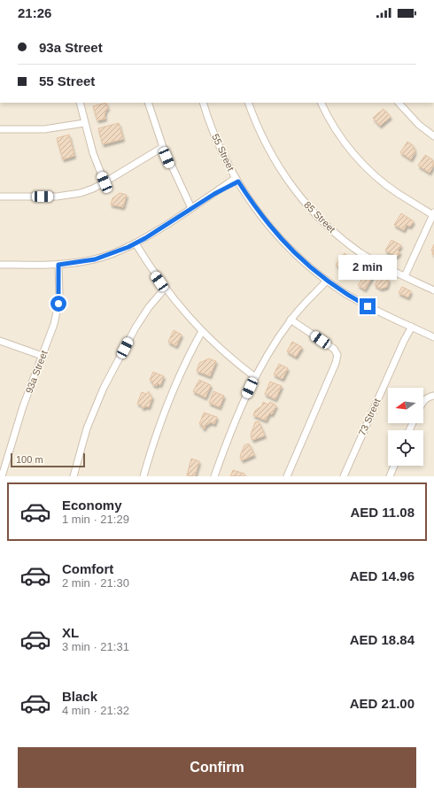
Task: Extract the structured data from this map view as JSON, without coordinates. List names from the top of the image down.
{
  "streets": {
    "street": [
      "55 Street",
      "85 Street",
      "93a Street",
      "73 Street"
    ]
  },
  "crossings": [
    ["55 Street", "73 Street"]
  ],
  "scale_bar": "100 m",
  "north": "left",
  "page": {
    "status": "21:26",
    "banner": ["93a Street", "55 Street"],
    "bubble": "2 min",
    "scale": "100 m",
    "list": [
      {
        "name": "Economy",
        "note": "1 min · 21:29",
        "value": "AED 11.08"
      },
      {
        "name": "Comfort",
        "note": "2 min · 21:30",
        "value": "AED 14.96"
      },
      {
        "name": "XL",
        "note": "3 min · 21:31",
        "value": "AED 18.84"
      },
      {
        "name": "Black",
        "note": "4 min · 21:32",
        "value": "AED 21.00"
      }
    ],
    "buttons": "Confirm"
  }
}
